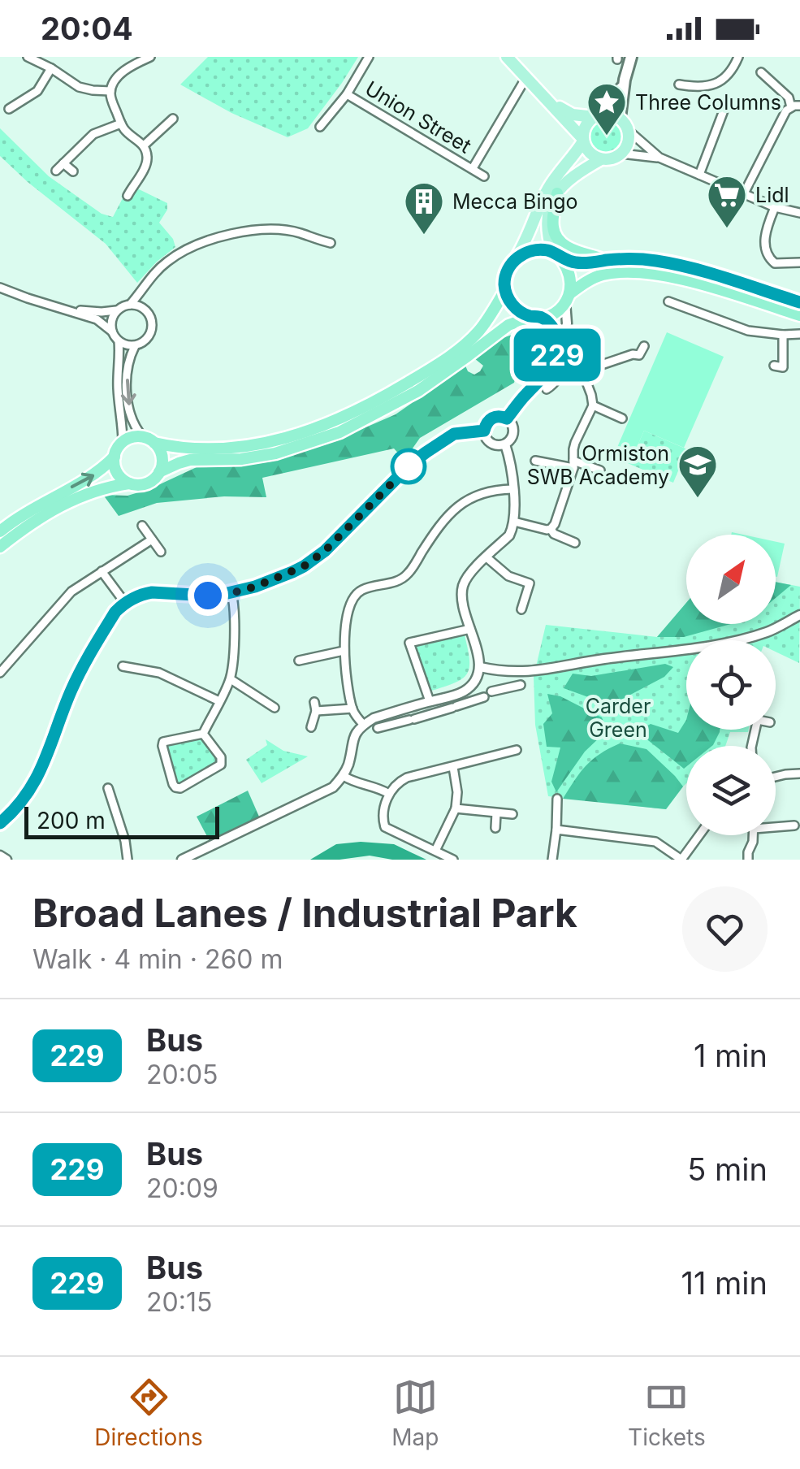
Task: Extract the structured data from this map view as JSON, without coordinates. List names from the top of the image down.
{
  "streets": {
    "street": ["Union Street"]
  },
  "parks": ["Carder Green"],
  "places": {
    "place": ["Three Columns"],
    "supermarket": ["Lidl"],
    "building": ["Mecca Bingo"],
    "school or university": ["Ormiston SWB Academy"]
  },
  "lines": ["bus line 229"],
  "scale_bar": "200 m",
  "north": "top right",
  "page": {
    "status": "20:04",
    "on_map": "229",
    "scale": "200 m",
    "heading": ["Broad Lanes / Industrial Park", "Walk · 4 min · 260 m"],
    "list": [
      {
        "mark": "229",
        "name": "Bus",
        "note": "20:05",
        "value": "1 min"
      },
      {
        "mark": "229",
        "name": "Bus",
        "note": "20:09",
        "value": "5 min"
      },
      {
        "mark": "229",
        "name": "Bus",
        "note": "20:15",
        "value": "11 min"
      }
    ],
    "tabs": ["Directions", "Map", "Tickets"]
  }
}
